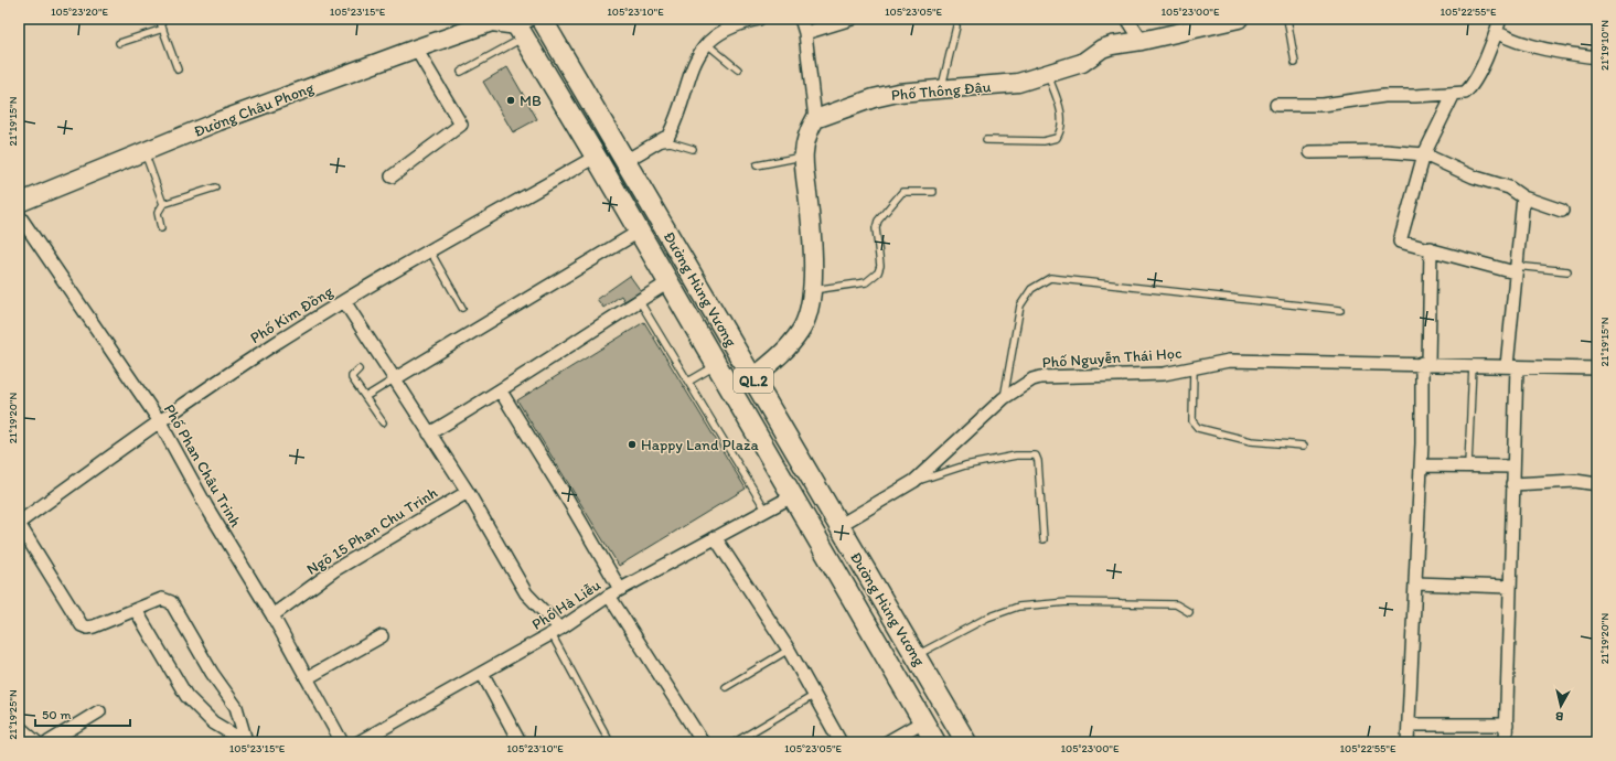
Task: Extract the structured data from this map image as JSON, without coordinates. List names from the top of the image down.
{
  "streets": {
    "main road": ["Đường Hùng Vương", "QL.2"],
    "street": [
      "Phố Thông Đậu",
      "Đường Châu Phong",
      "Phố Kim Đồng",
      "Phố Nguyễn Thái Học",
      "Phố Phan Châu Trinh",
      "Ngõ 15 Phan Chu Trinh",
      "Phố Hà Liễu"
    ]
  },
  "crossings": [
    ["Đường Châu Phong", "Đường Hùng Vương"],
    ["Đường Hùng Vương", "Phố Kim Đồng"],
    ["Đường Hùng Vương", "Phố Nguyễn Thái Học"],
    ["Đường Hùng Vương", "Phố Hà Liễu"],
    ["Phố Kim Đồng", "Phố Phan Châu Trinh"],
    ["Phố Phan Châu Trinh", "Ngõ 15 Phan Chu Trinh"]
  ],
  "places": ["MB", "Happy Land Plaza"],
  "scale_bar": "50 m",
  "north": "bottom",
  "coordinates": [
    "105°23'20\"E",
    "105°23'15\"E",
    "105°23'10\"E",
    "105°23'05\"E",
    "105°23'00\"E",
    "105°22'55\"E",
    "21°19'10\"N",
    "21°19'15\"N",
    "21°19'20\"N",
    "21°19'25\"N"
  ]
}
